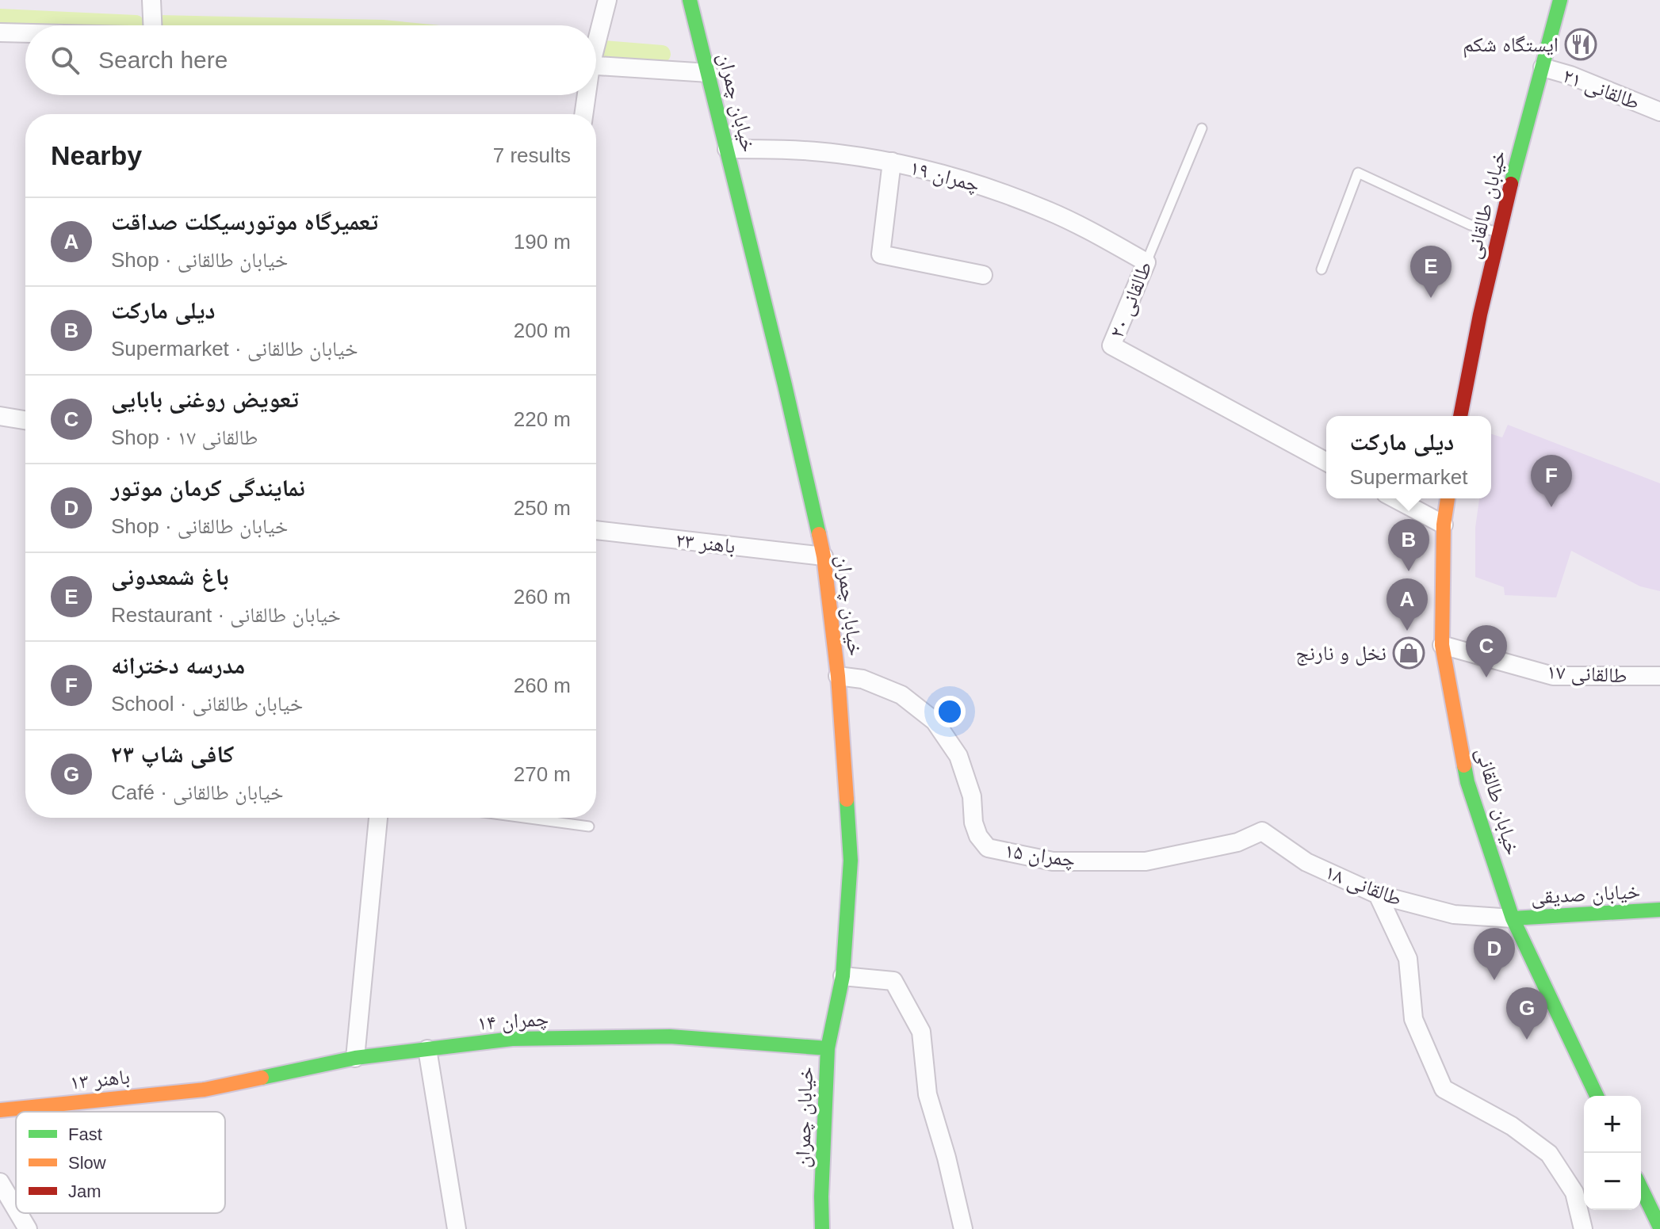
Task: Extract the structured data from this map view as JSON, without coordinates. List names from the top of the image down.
{
  "streets": {
    "main road": [
      "خیابان چمران",
      "خیابان طالقانی",
      "خیابان صدیقی",
      "چمران ۱۴",
      "باهنر ۱۳"
    ],
    "street": [
      "طالقانی ۲۱",
      "چمران ۱۹",
      "طالقانی ۲۰",
      "باهنر ۲۳",
      "طالقانی ۱۷",
      "چمران ۱۵",
      "طالقانی ۱۸"
    ]
  },
  "crossings": [
    ["طالقانی ۲۱", "خیابان طالقانی"],
    ["خیابان چمران", "چمران ۱۹"],
    ["خیابان چمران", "باهنر ۲۳"],
    ["خیابان چمران", "چمران ۱۵"],
    ["خیابان چمران", "چمران ۱۴"],
    ["چمران ۱۹", "طالقانی ۲۰"],
    ["خیابان طالقانی", "طالقانی ۱۷"],
    ["خیابان طالقانی", "طالقانی ۱۸"],
    ["خیابان طالقانی", "خیابان صدیقی"],
    ["چمران ۱۵", "طالقانی ۱۸"],
    ["طالقانی ۱۸", "خیابان صدیقی"],
    ["چمران ۱۴", "باهنر ۱۳"]
  ],
  "places": {
    "restaurant": ["ایستگاه شکم"],
    "shop": ["نخل و نارنج"]
  },
  "legend": ["Fast", "Slow", "Jam"],
  "page": {
    "search": "Search here",
    "heading": ["Nearby", "7 results"],
    "list": [
      {
        "mark": "A",
        "name": "تعمیرگاه موتورسیکلت صداقت",
        "note": "Shop · خیابان طالقانی",
        "value": "190 m"
      },
      {
        "mark": "B",
        "name": "دیلی مارکت",
        "note": "Supermarket · خیابان طالقانی",
        "value": "200 m"
      },
      {
        "mark": "C",
        "name": "تعویض روغنی بابایی",
        "note": "Shop · طالقانی ۱۷",
        "value": "220 m"
      },
      {
        "mark": "D",
        "name": "نمایندگی کرمان موتور",
        "note": "Shop · خیابان طالقانی",
        "value": "250 m"
      },
      {
        "mark": "E",
        "name": "باغ شمعدونی",
        "note": "Restaurant · خیابان طالقانی",
        "value": "260 m"
      },
      {
        "mark": "F",
        "name": "مدرسه دخترانه",
        "note": "School · خیابان طالقانی",
        "value": "260 m"
      },
      {
        "mark": "G",
        "name": "کافی شاپ ۲۳",
        "note": "Café · خیابان طالقانی",
        "value": "270 m"
      }
    ],
    "pins": [
      "E",
      "F",
      "B",
      "A",
      "C",
      "D",
      "G"
    ],
    "popup": ["دیلی مارکت", "Supermarket"],
    "map_buttons": ["+", "−"]
  }
}
